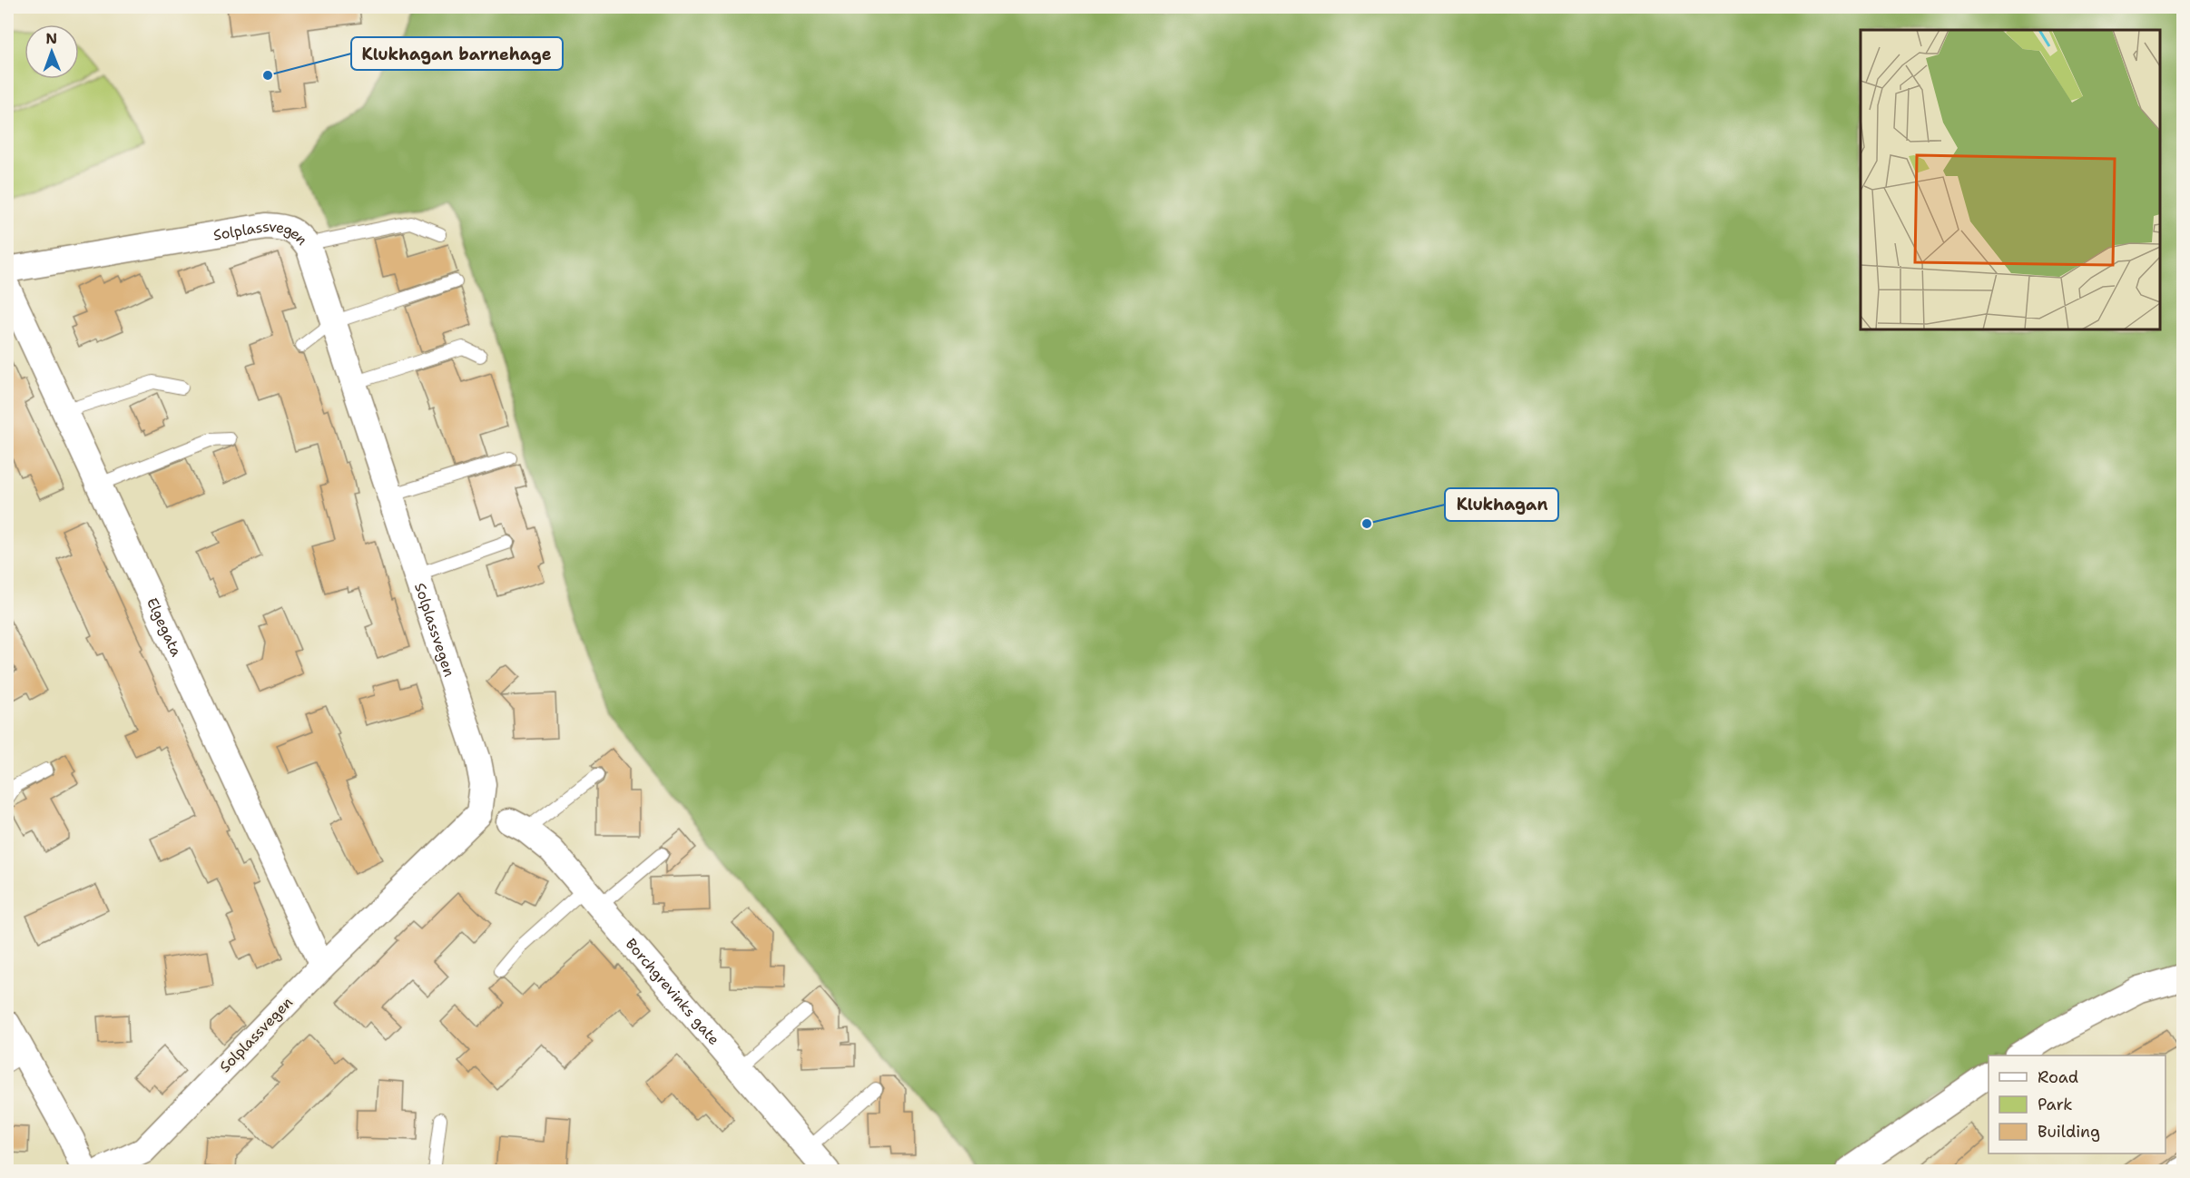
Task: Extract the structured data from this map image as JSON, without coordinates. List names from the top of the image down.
{
  "streets": {
    "street": ["Solplassvegen", "Elgegata", "Borchgrevinks gate"]
  },
  "crossings": [
    ["Solplassvegen", "Elgegata"]
  ],
  "places": ["Klukhagan barnehage", "Klukhagan"],
  "legend": ["Road", "Park", "Building"],
  "north": "top"
}
